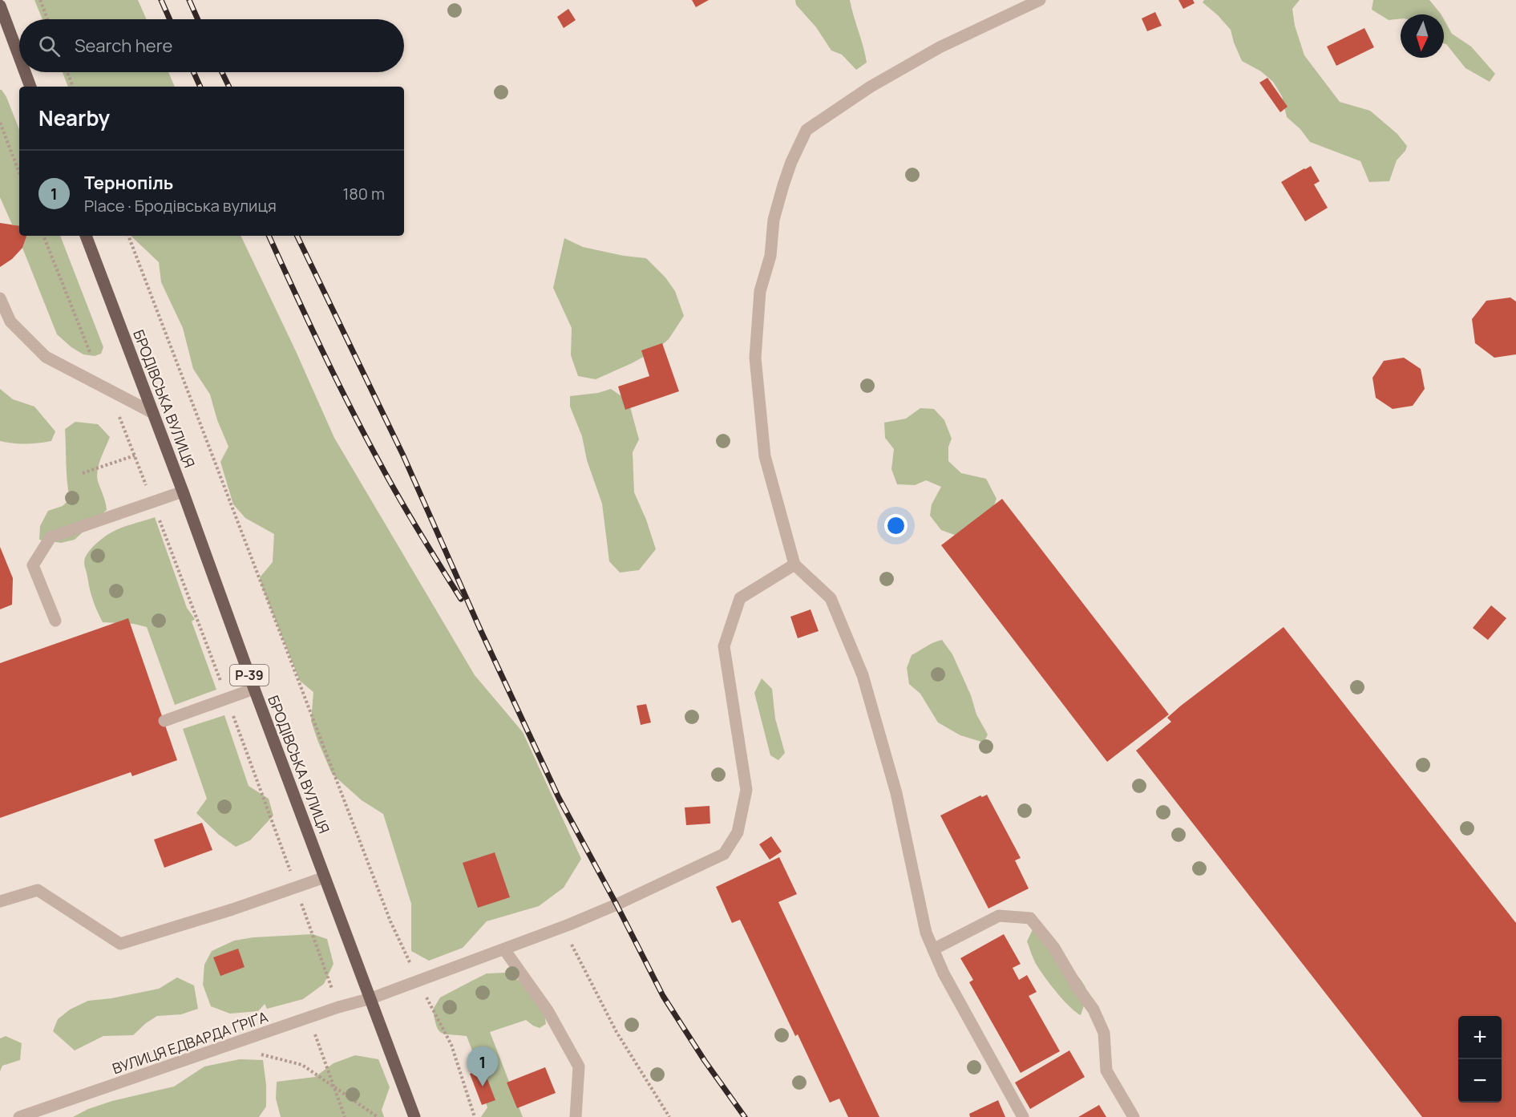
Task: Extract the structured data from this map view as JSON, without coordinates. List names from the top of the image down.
{
  "streets": {
    "main road": ["БРОДІВСЬКА ВУЛИЦЯ", "Р-39"],
    "street": ["ВУЛИЦЯ ЕДВАРДА ҐРІҐА"]
  },
  "crossings": [
    ["БРОДІВСЬКА ВУЛИЦЯ", "ВУЛИЦЯ ЕДВАРДА ҐРІҐА"]
  ],
  "north": "bottom",
  "page": {
    "search": "Search here",
    "heading": "Nearby",
    "list": [
      {
        "mark": "1",
        "name": "Тернопіль",
        "note": "Place · Бродівська вулиця",
        "value": "180 m"
      }
    ],
    "map_buttons": ["+", "−"],
    "pins": "1"
  }
}
